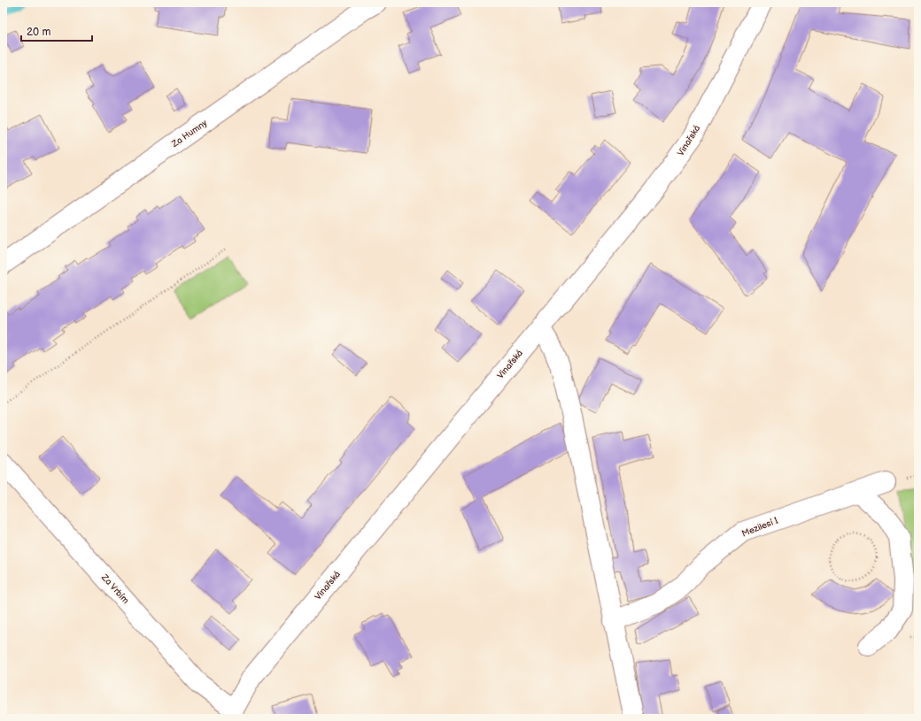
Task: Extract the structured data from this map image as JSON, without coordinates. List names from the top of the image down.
{
  "streets": {
    "street": [
      "Za Humny",
      "Vinařská",
      "Mezilesí I",
      "Za Vrbím"
    ]
  },
  "crossings": [
    ["Vinařská", "Za Vrbím"]
  ],
  "scale_bar": "20 m"
}
